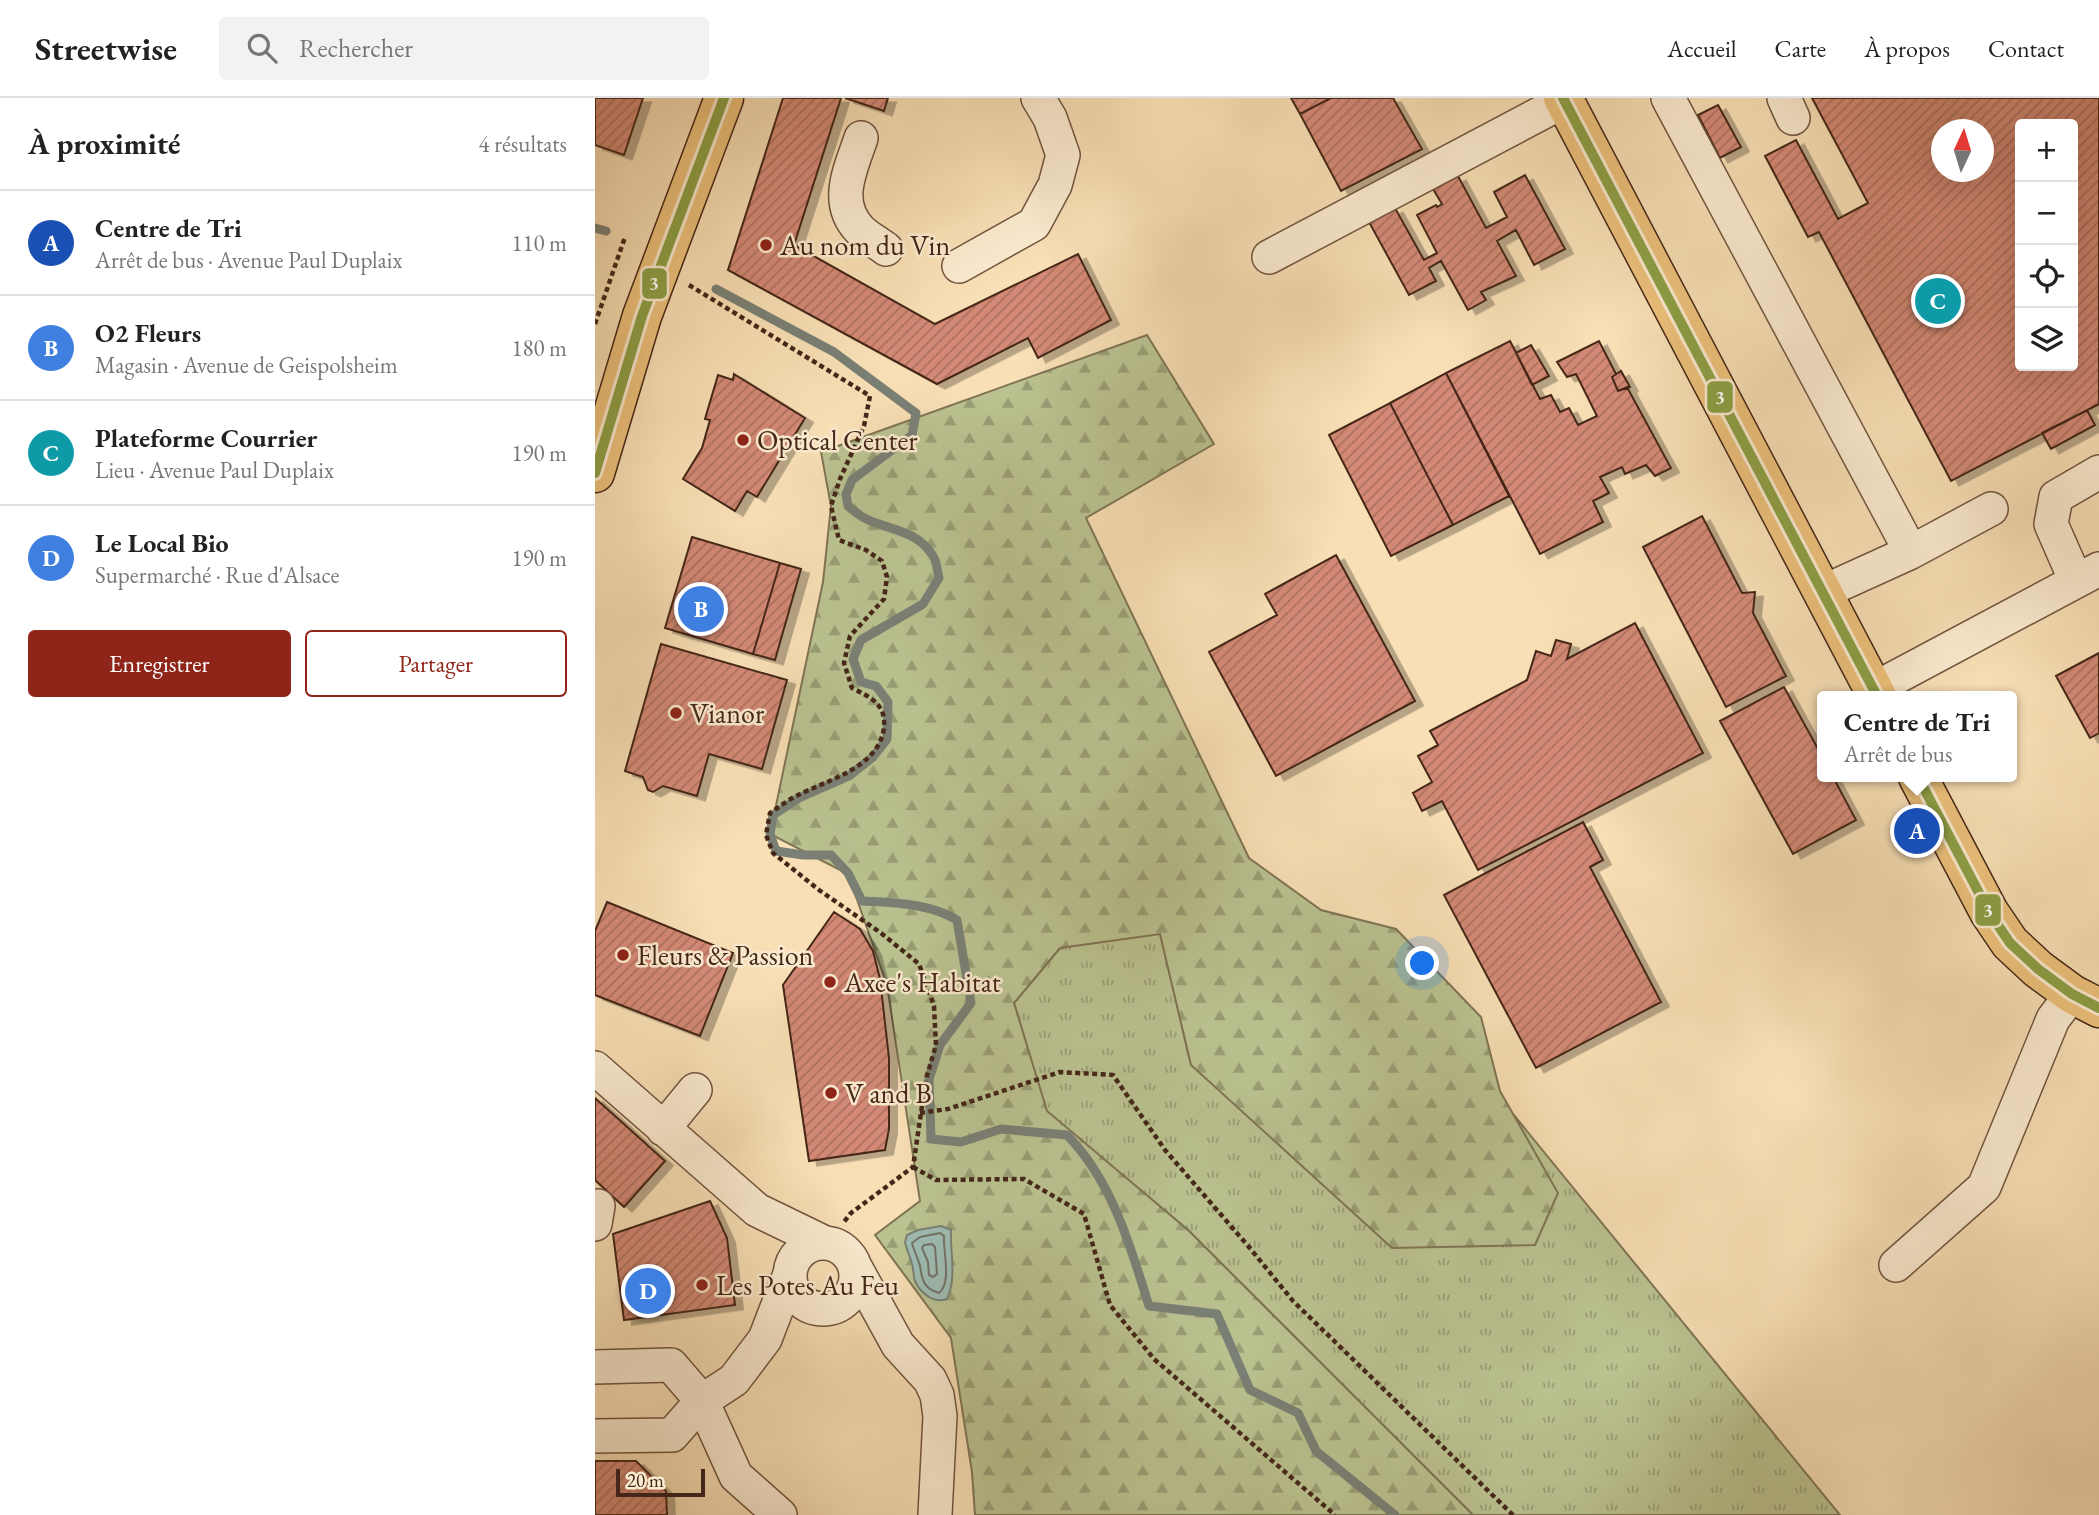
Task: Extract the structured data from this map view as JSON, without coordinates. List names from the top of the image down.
{
  "places": [
    "Au nom du Vin",
    "Optical Center",
    "Vianor",
    "Fleurs & Passion",
    "Axce's Habitat",
    "V and B",
    "Les Potes Au Feu"
  ],
  "lines": ["transit line 3"],
  "scale_bar": "20 m",
  "north": "top",
  "page": {
    "header": "Streetwise",
    "search": "Rechercher",
    "nav": [
      "Accueil",
      "Carte",
      "À propos",
      "Contact"
    ],
    "heading": ["À proximité", "4 résultats"],
    "map_buttons": ["+", "−"],
    "list": [
      {
        "mark": "A",
        "name": "Centre de Tri",
        "note": "Arrêt de bus · Avenue Paul Duplaix",
        "value": "110 m"
      },
      {
        "mark": "B",
        "name": "O2 Fleurs",
        "note": "Magasin · Avenue de Geispolsheim",
        "value": "180 m"
      },
      {
        "mark": "C",
        "name": "Plateforme Courrier",
        "note": "Lieu · Avenue Paul Duplaix",
        "value": "190 m"
      },
      {
        "mark": "D",
        "name": "Le Local Bio",
        "note": "Supermarché · Rue d'Alsace",
        "value": "190 m"
      }
    ],
    "pins": [
      "C",
      "B",
      "A",
      "D"
    ],
    "buttons": ["Enregistrer", "Partager"],
    "popup": ["Centre de Tri", "Arrêt de bus"],
    "scale": "20 m"
  }
}
